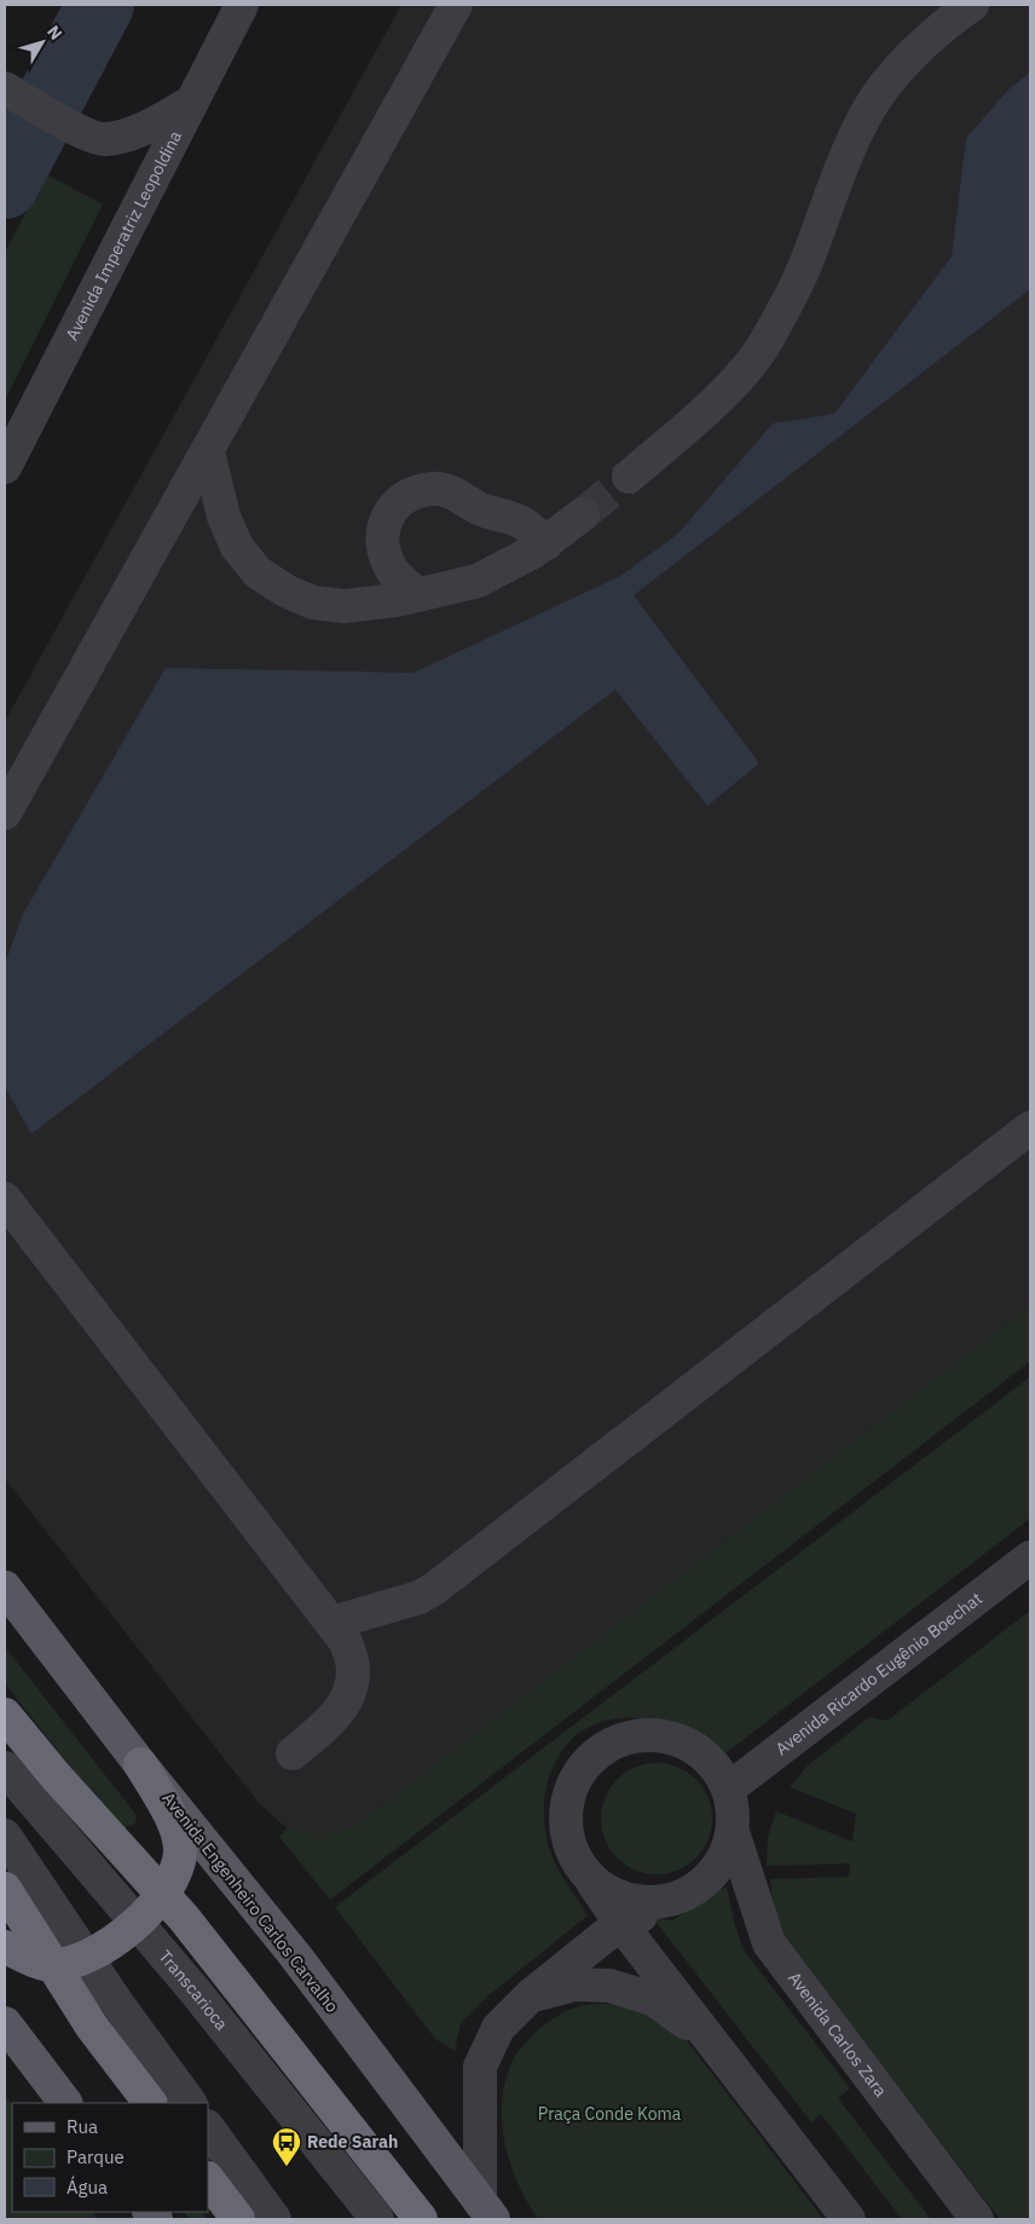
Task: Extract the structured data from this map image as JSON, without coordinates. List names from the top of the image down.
{
  "streets": {
    "main road": ["Avenida Engenheiro Carlos Carvalho"],
    "street": [
      "Avenida Imperatriz Leopoldina",
      "Avenida Ricardo Eugênio Boechat",
      "Transcarioca",
      "Avenida Carlos Zara"
    ]
  },
  "crossings": [
    ["Avenida Ricardo Eugênio Boechat", "Avenida Carlos Zara"]
  ],
  "parks": ["Praça Conde Koma"],
  "places": {
    "bus stop": ["Rede Sarah"]
  },
  "legend": ["Rua", "Parque", "Água"],
  "north": "top right"
}
